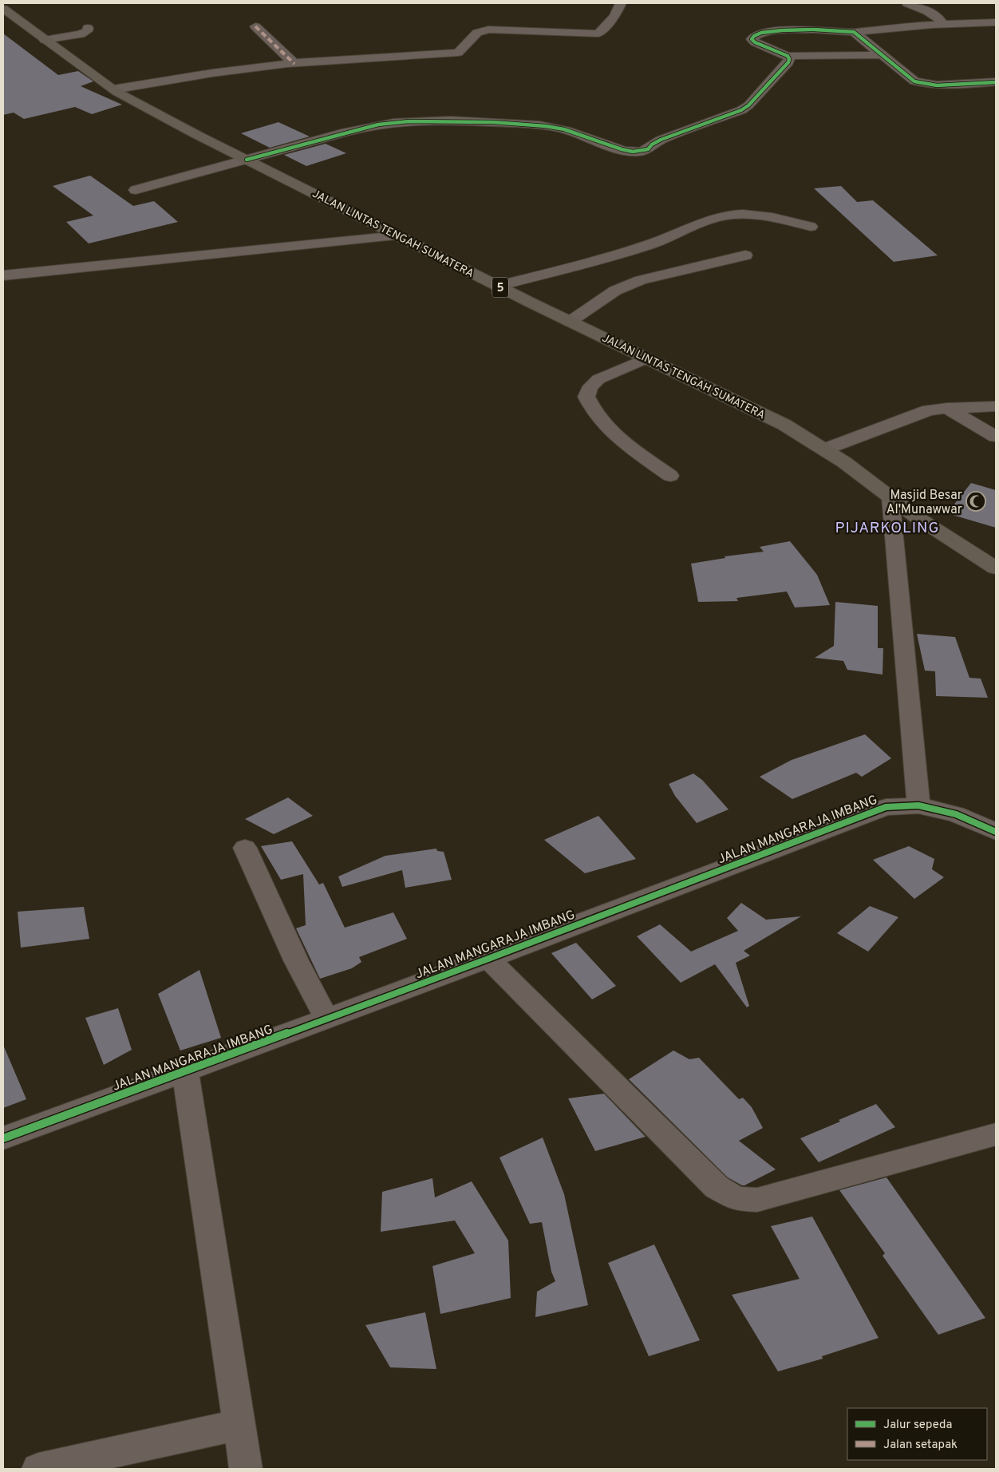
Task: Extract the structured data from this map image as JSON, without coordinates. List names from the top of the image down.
{
  "streets": {
    "highway": ["JALAN LINTAS TENGAH SUMATERA", "5"],
    "street": ["JALAN MANGARAJA IMBANG"]
  },
  "districts": ["PIJARKOLING"],
  "places": {
    "mosque": ["Masjid Besar Al'Munawwar"]
  },
  "legend": ["Jalur sepeda", "Jalan setapak"]
}
